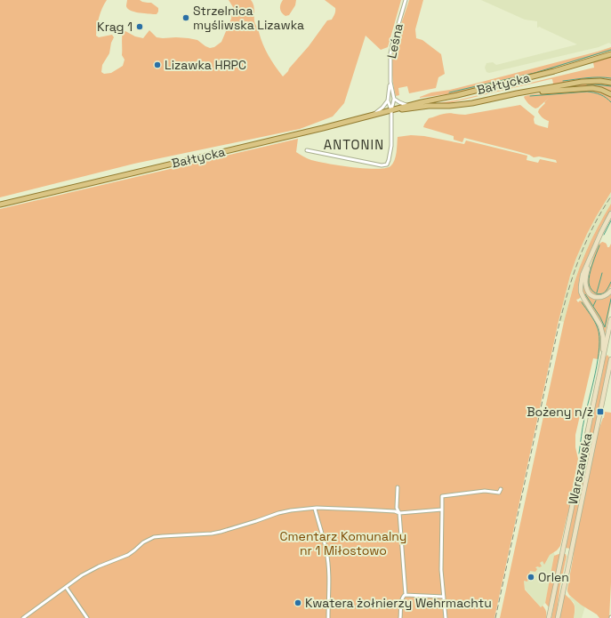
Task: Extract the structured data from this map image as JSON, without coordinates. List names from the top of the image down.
{
  "streets": {
    "main road": ["Bałtycka", "Warszawska"],
    "street": ["Leśna"]
  },
  "crossings": [
    ["Leśna", "Bałtycka"]
  ],
  "districts": ["ANTONIN"],
  "parks": ["Cmentarz Komunalny nr 1 Miłostowo"],
  "places": {
    "other": [
      "Strzelnica myśliwska Lizawka",
      "Krąg 1",
      "Lizawka HRPC",
      "Orlen",
      "Kwatera żołnierzy Wehrmachtu"
    ],
    "transit": ["Bożeny n/ż"]
  }
}
